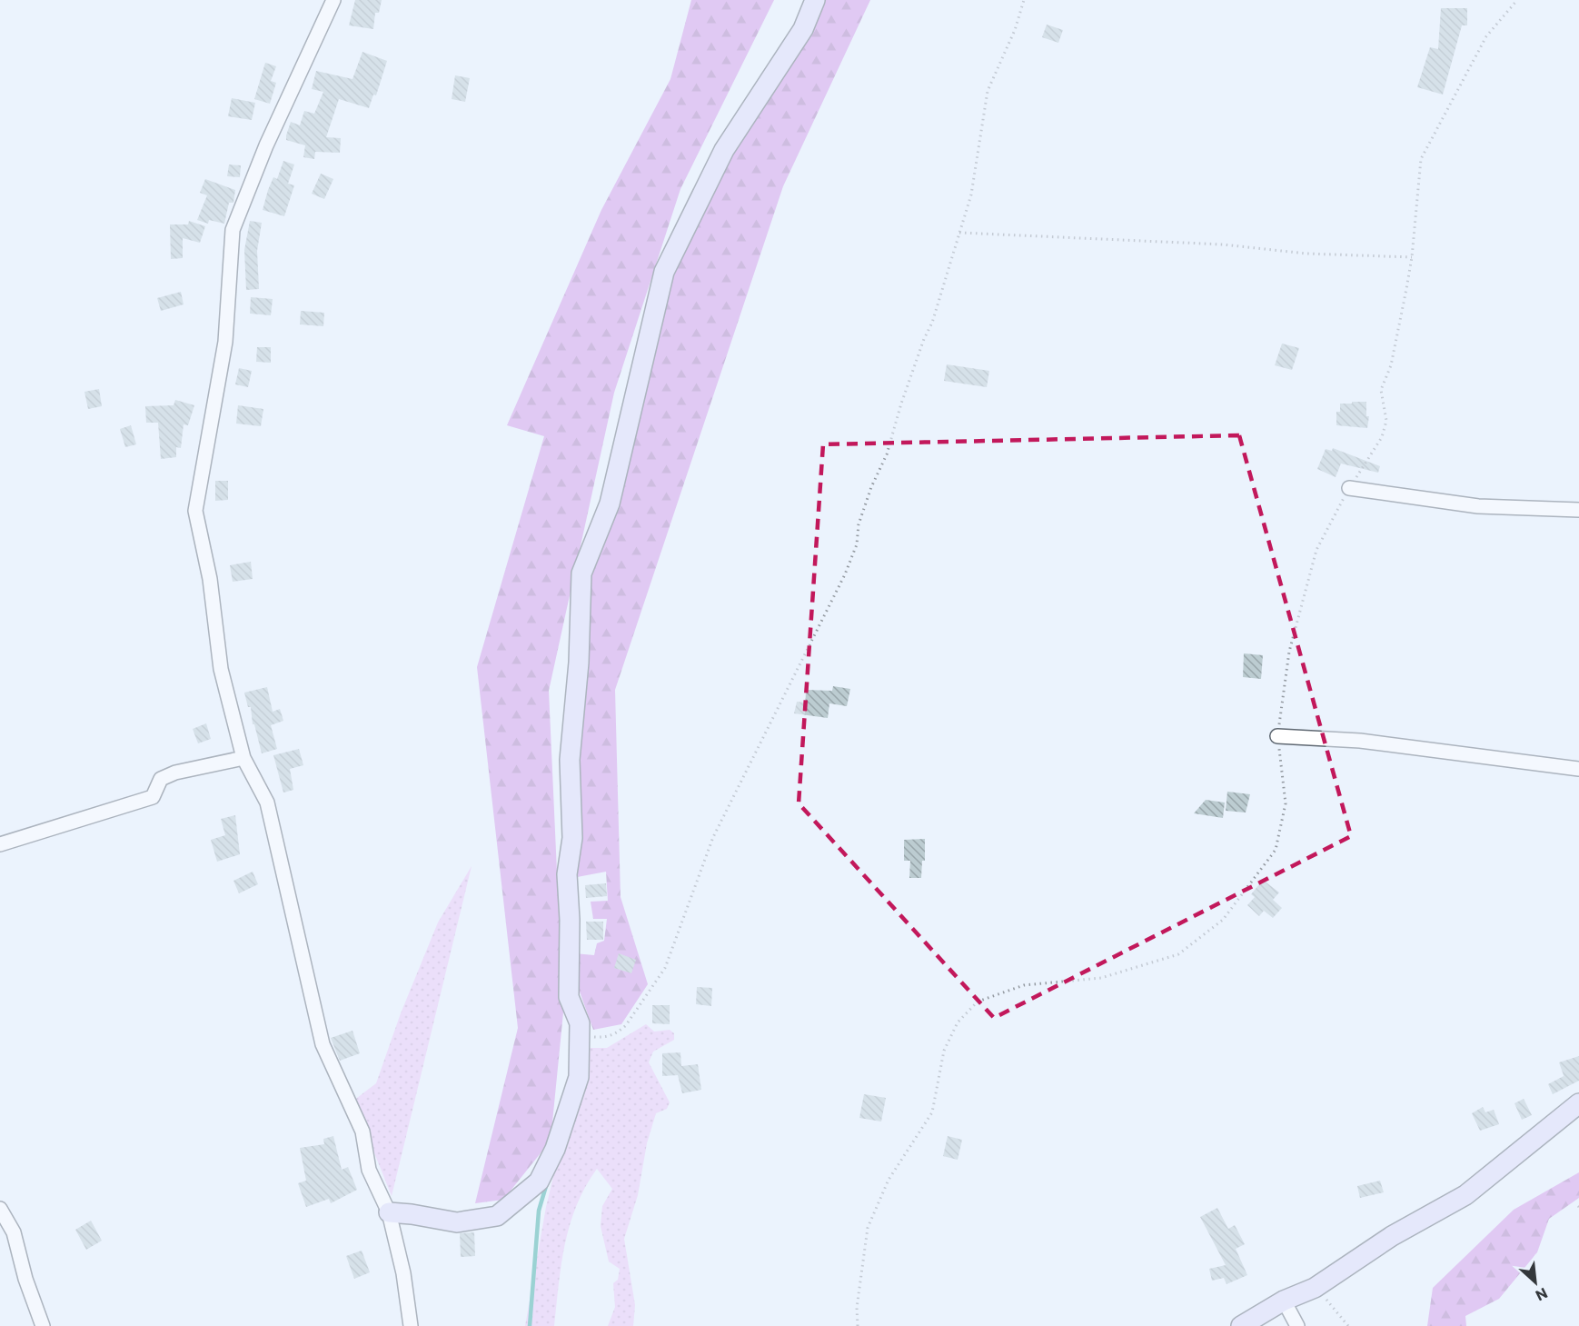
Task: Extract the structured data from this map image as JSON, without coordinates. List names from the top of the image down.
{
  "north": "bottom right"
}
